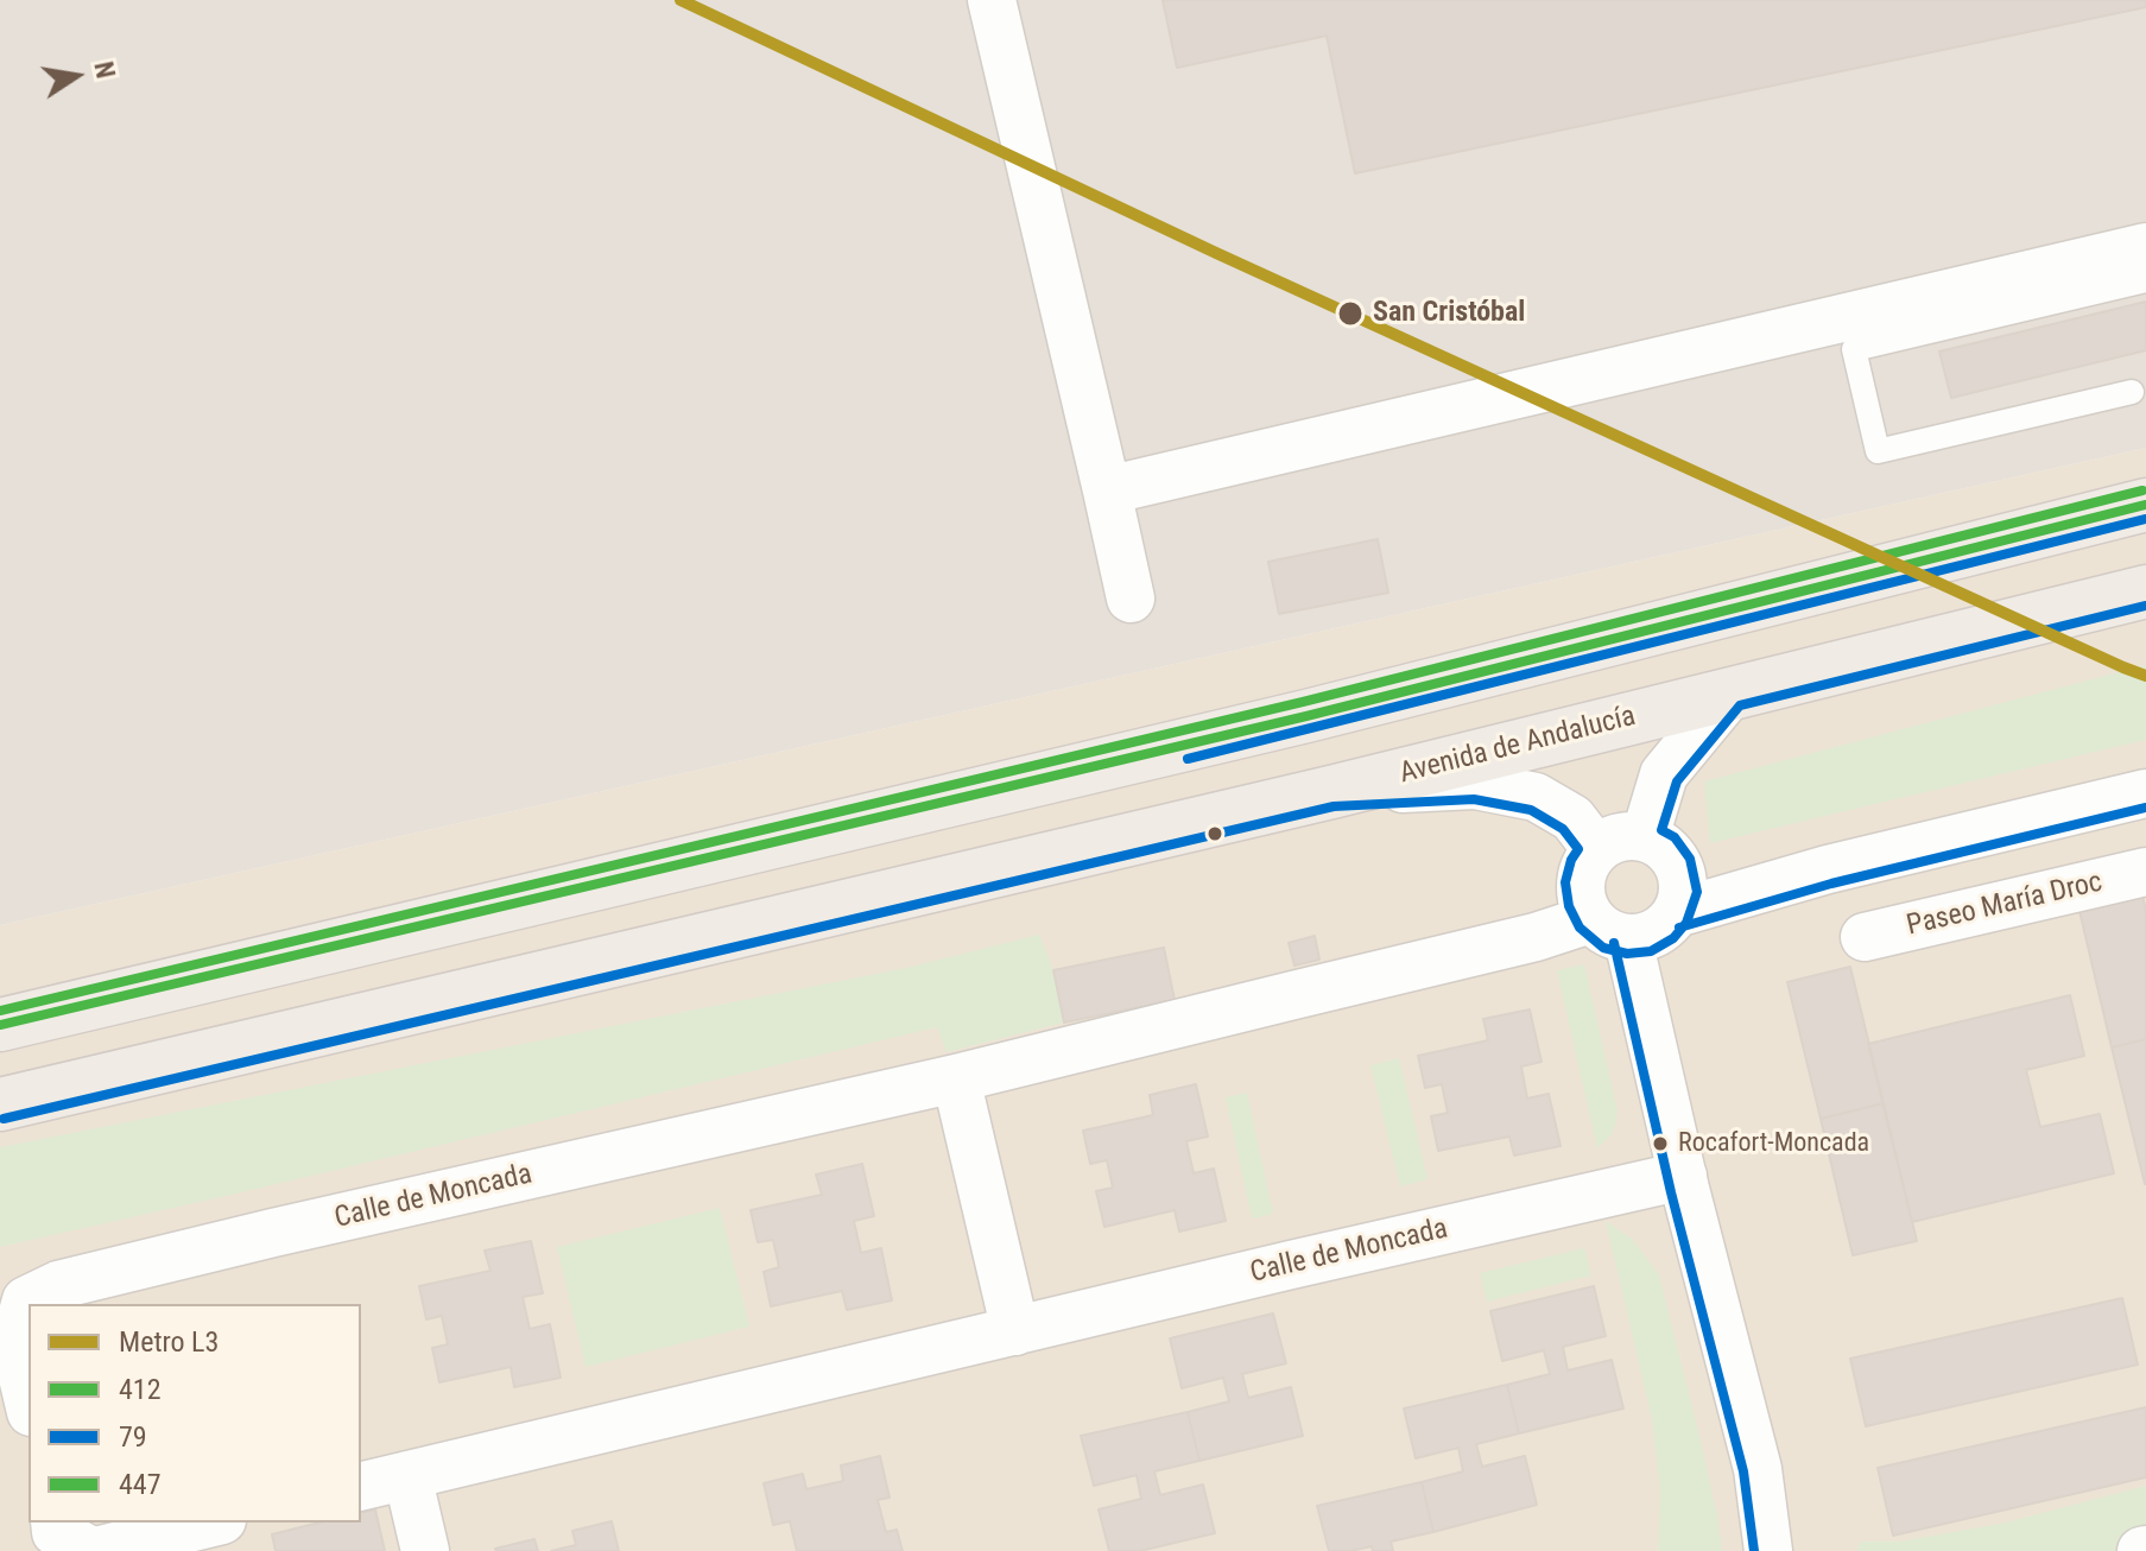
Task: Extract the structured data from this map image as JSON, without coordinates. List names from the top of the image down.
{
  "streets": {
    "main road": ["Avenida de Andalucía"],
    "street": ["Paseo María Droc", "Calle de Moncada"]
  },
  "places": ["San Cristóbal", "Rocafort-Moncada"],
  "lines": [
    "metro line L3",
    "transit line 447",
    "transit line 412",
    "transit line 79"
  ],
  "legend": [
    "Metro L3",
    "412",
    "79",
    "447"
  ],
  "north": "right"
}
